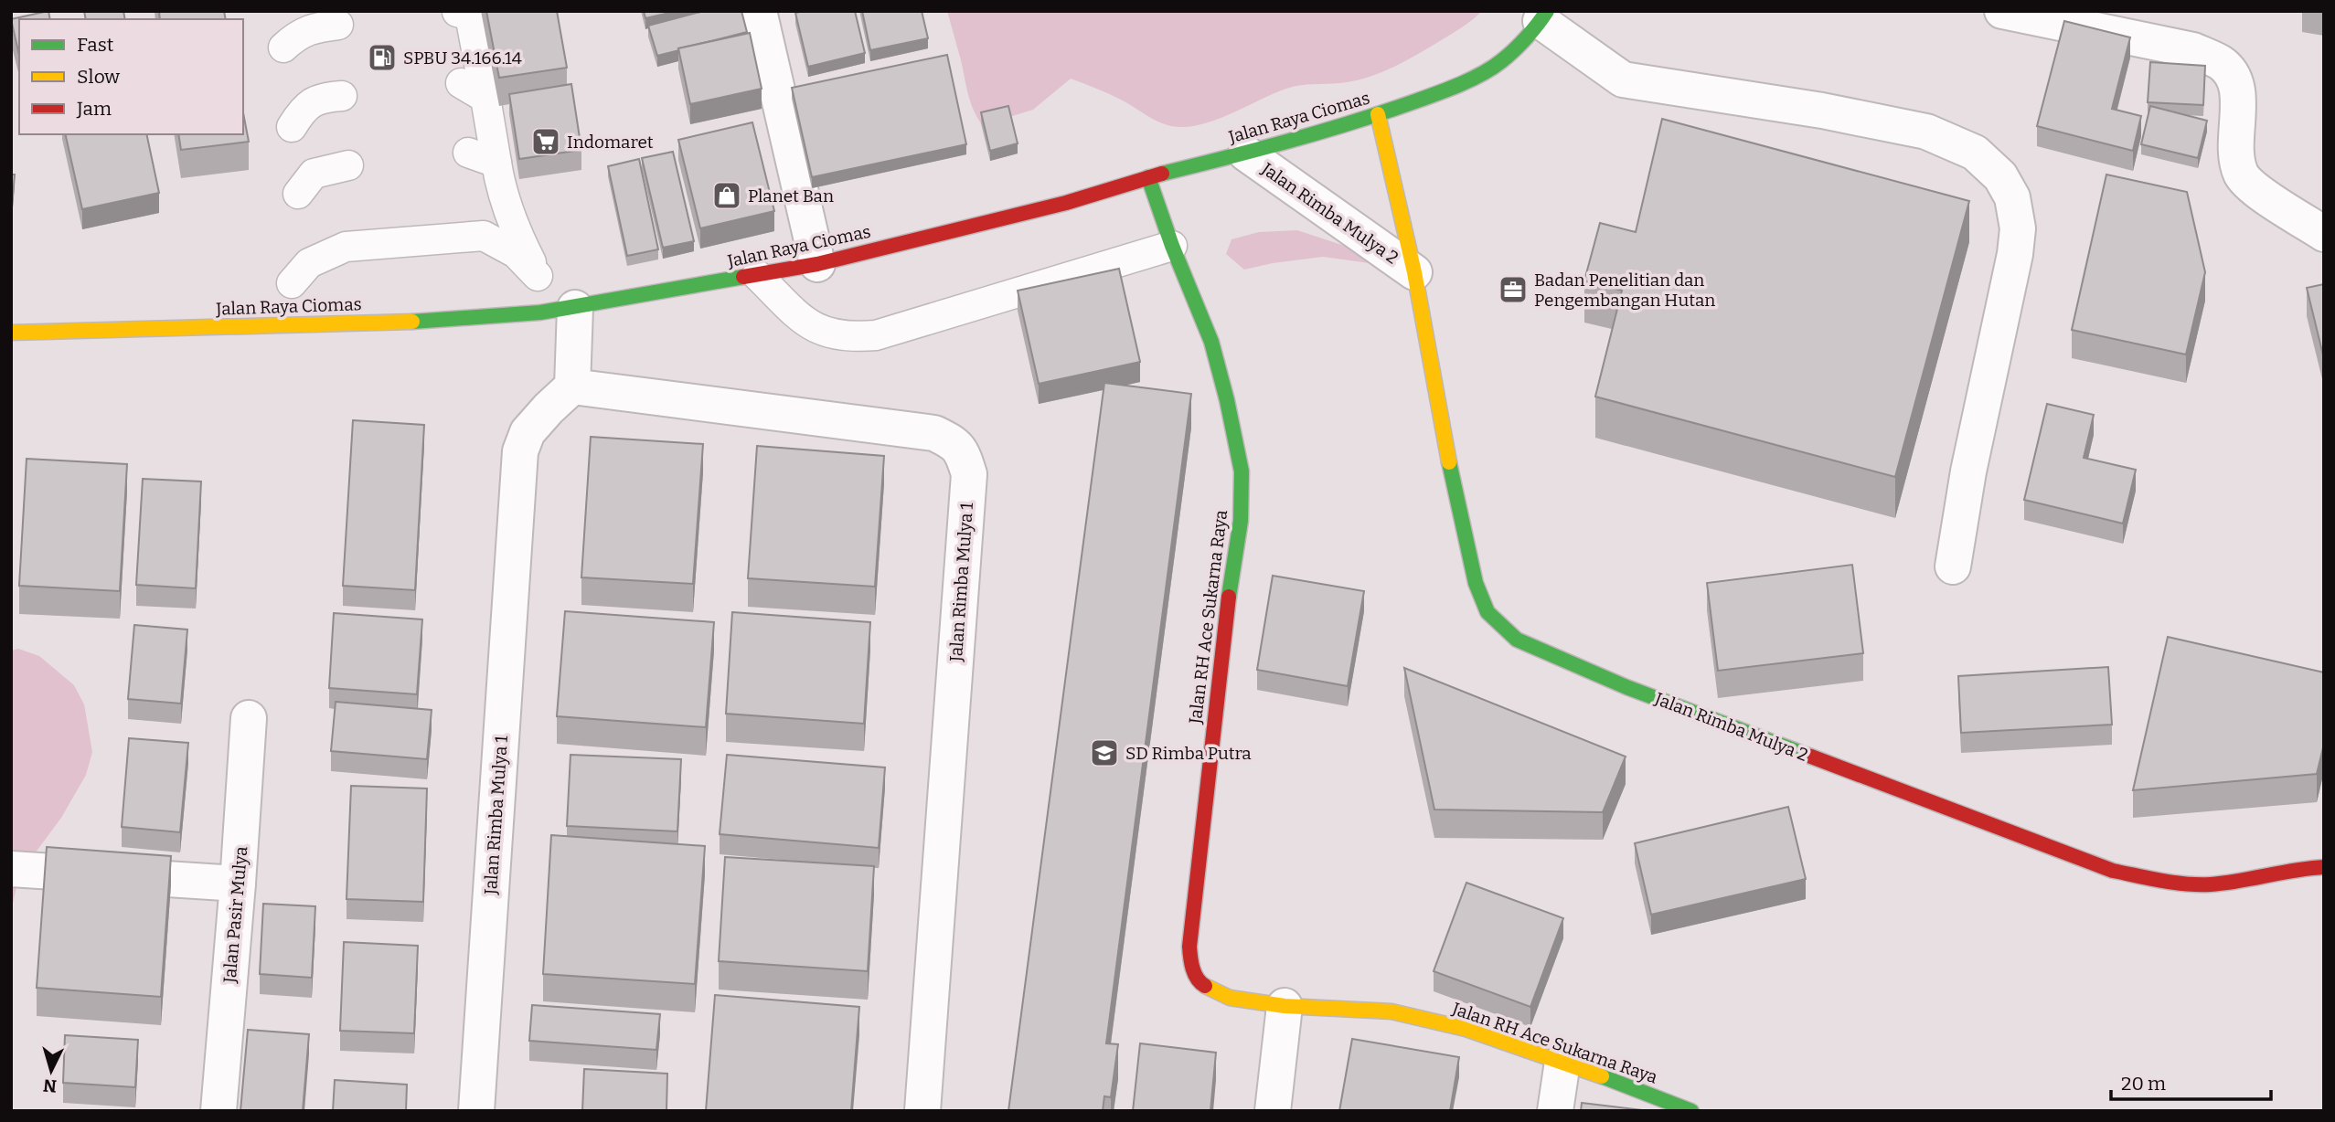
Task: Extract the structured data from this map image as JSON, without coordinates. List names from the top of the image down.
{
  "streets": {
    "street": [
      "Jalan Raya Ciomas",
      "Jalan Rimba Mulya 2",
      "Jalan Rimba Mulya 1",
      "Jalan RH Ace Sukarna Raya",
      "Jalan Pasir Mulya"
    ]
  },
  "crossings": [
    ["Jalan Raya Ciomas", "Jalan Rimba Mulya 2"],
    ["Jalan Raya Ciomas", "Jalan RH Ace Sukarna Raya"]
  ],
  "places": {
    "fuel station": ["SPBU 34.166.14"],
    "supermarket": ["Indomaret"],
    "shop": ["Planet Ban"],
    "office": ["Badan Penelitian dan Pengembangan Hutan"],
    "school or university": ["SD Rimba Putra"]
  },
  "legend": ["Fast", "Slow", "Jam"],
  "scale_bar": "20 m",
  "north": "bottom"
}
